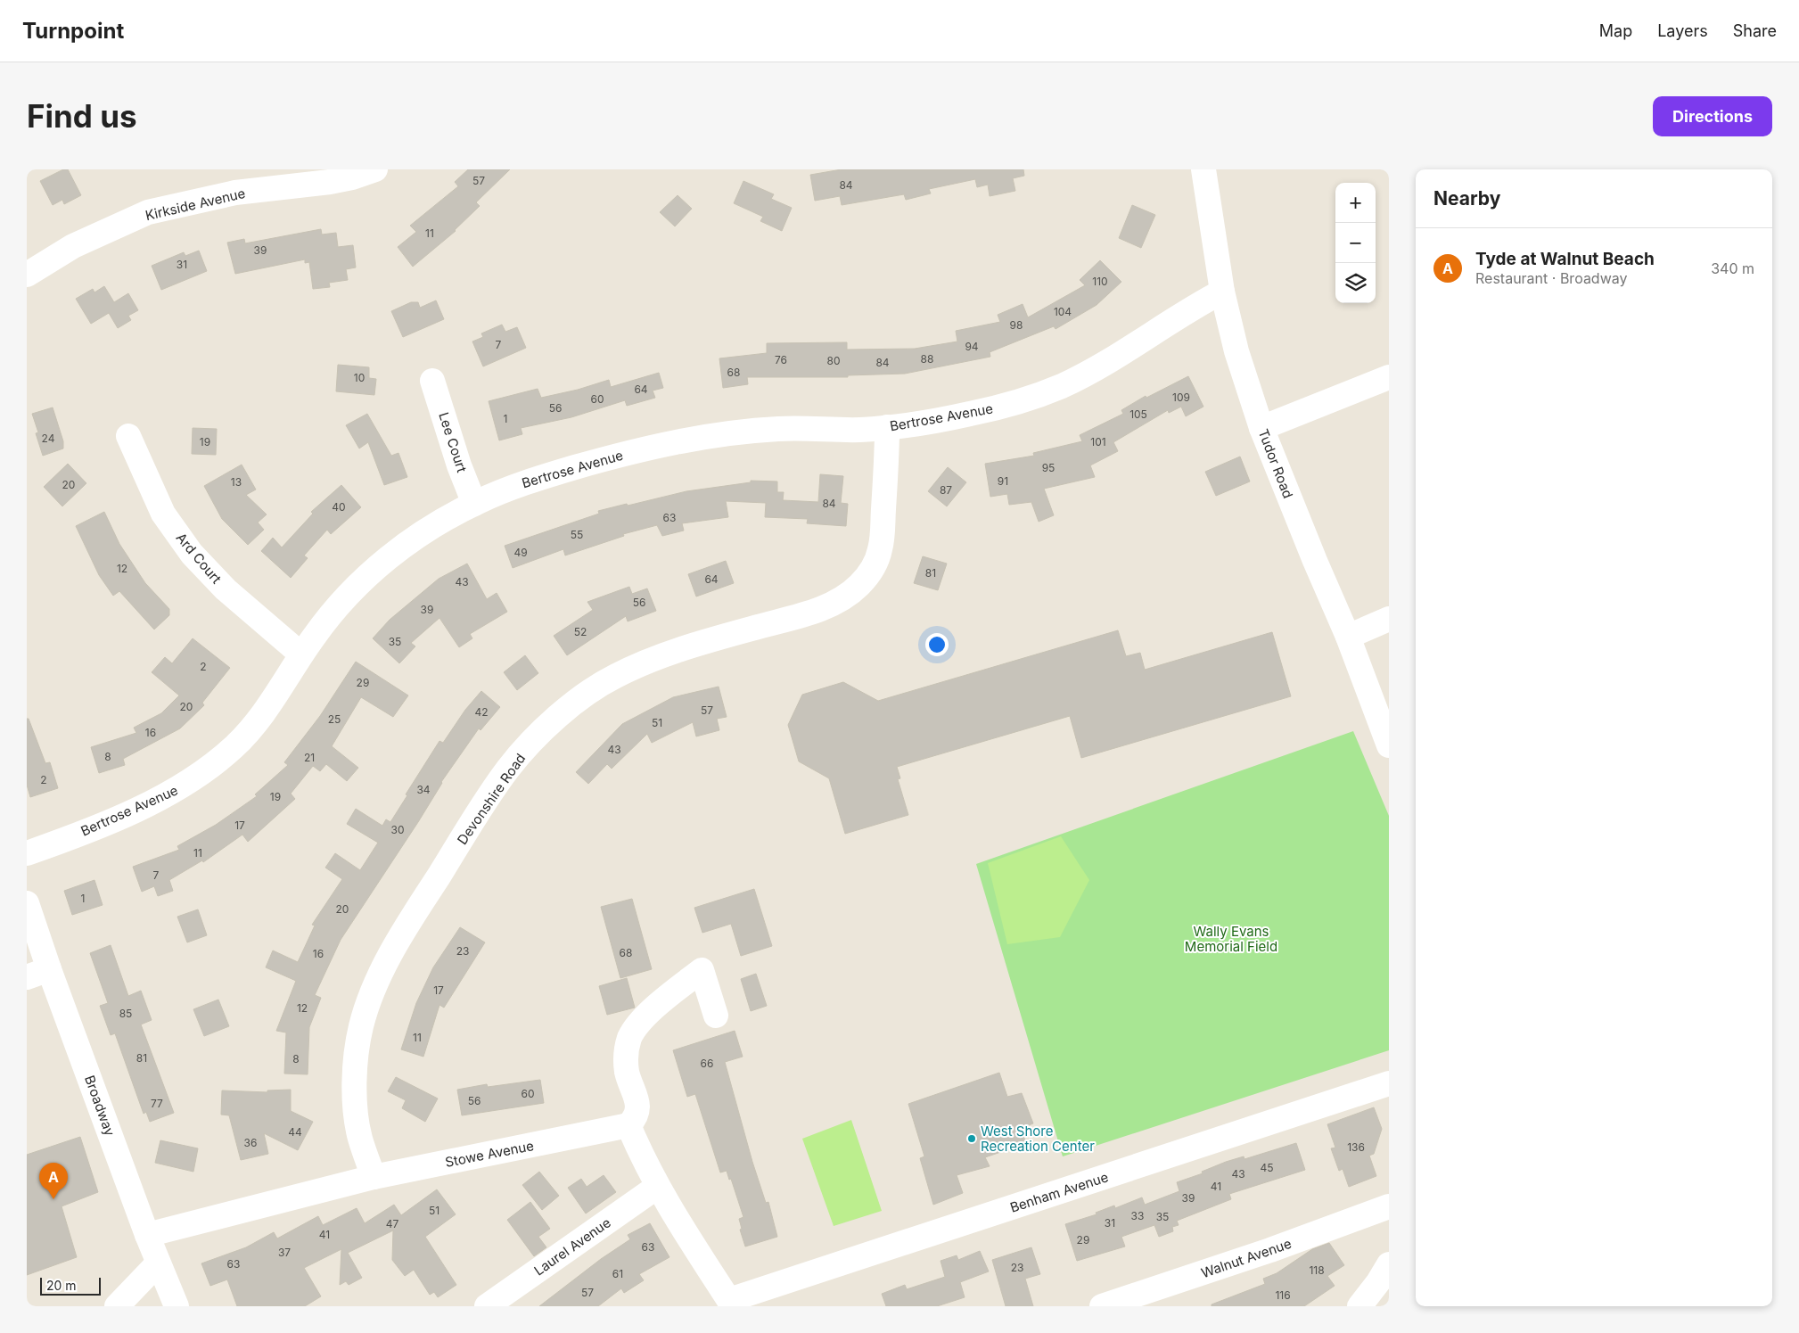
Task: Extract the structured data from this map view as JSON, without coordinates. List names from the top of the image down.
{
  "streets": {
    "street": [
      "Kirkside Avenue",
      "Bertrose Avenue",
      "Lee Court",
      "Tudor Road",
      "Ard Court",
      "Devonshire Road",
      "Broadway",
      "Stowe Avenue",
      "Benham Avenue",
      "Laurel Avenue",
      "Walnut Avenue"
    ]
  },
  "crossings": [
    ["Bertrose Avenue", "Lee Court"],
    ["Bertrose Avenue", "Tudor Road"],
    ["Bertrose Avenue", "Ard Court"],
    ["Bertrose Avenue", "Devonshire Road"],
    ["Devonshire Road", "Stowe Avenue"],
    ["Broadway", "Stowe Avenue"]
  ],
  "parks": ["Wally Evans Memorial Field"],
  "places": ["West Shore Recreation Center"],
  "house_numbers": [
    "57",
    "84",
    "11",
    "39",
    "31",
    "110",
    "104",
    "98",
    "7",
    "94",
    "88",
    "76",
    "80",
    "84",
    "68",
    "10",
    "64",
    "109",
    "60",
    "56",
    "105",
    "1",
    "24",
    "19",
    "101",
    "95",
    "91",
    "13",
    "20",
    "87",
    "84",
    "40",
    "63",
    "55",
    "49",
    "12",
    "81",
    "64",
    "43",
    "56",
    "39",
    "52",
    "35",
    "2",
    "29",
    "20",
    "57",
    "42",
    "25",
    "51",
    "16",
    "43",
    "8",
    "21",
    "2",
    "34",
    "19",
    "17",
    "30",
    "11",
    "7",
    "1",
    "20",
    "23",
    "68",
    "16",
    "17",
    "12",
    "85",
    "11",
    "81",
    "8",
    "66",
    "60",
    "56",
    "77",
    "44",
    "36",
    "136",
    "45",
    "43",
    "41",
    "39",
    "51",
    "33",
    "35",
    "31",
    "47",
    "41",
    "29",
    "63",
    "37",
    "63",
    "23",
    "118",
    "61",
    "57",
    "116"
  ],
  "scale_bar": "20 m",
  "page": {
    "header": "Turnpoint",
    "nav": ["Map", "Layers", "Share"],
    "buttons": "Directions",
    "title": "Find us",
    "heading": "Nearby",
    "map_buttons": ["+", "−"],
    "list": [
      {
        "mark": "A",
        "name": "Tyde at Walnut Beach",
        "note": "Restaurant · Broadway",
        "value": "340 m"
      }
    ],
    "pins": "A",
    "scale": "20 m"
  }
}
